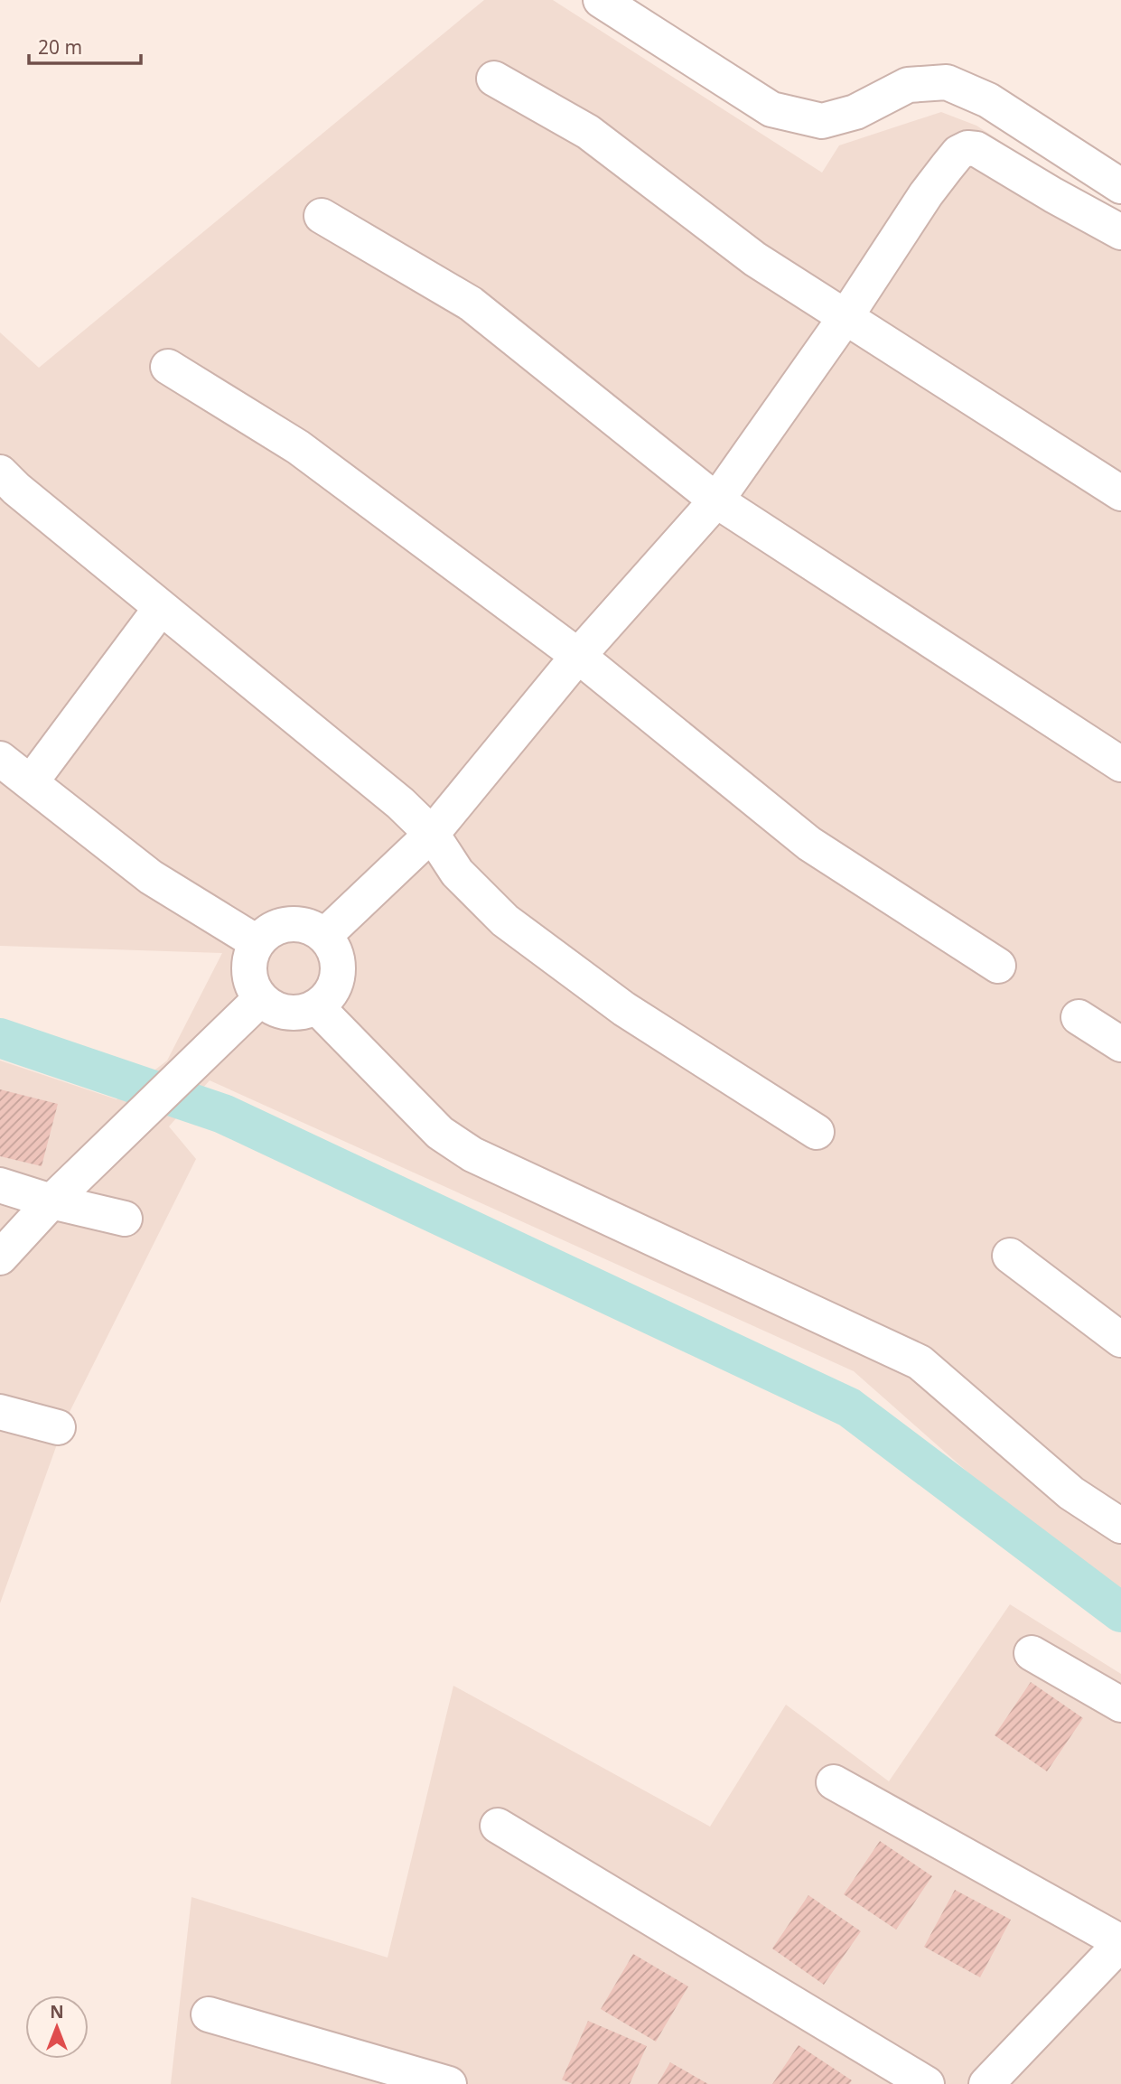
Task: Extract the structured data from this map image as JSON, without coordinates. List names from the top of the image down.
{
  "scale_bar": "20 m",
  "north": "top"
}
